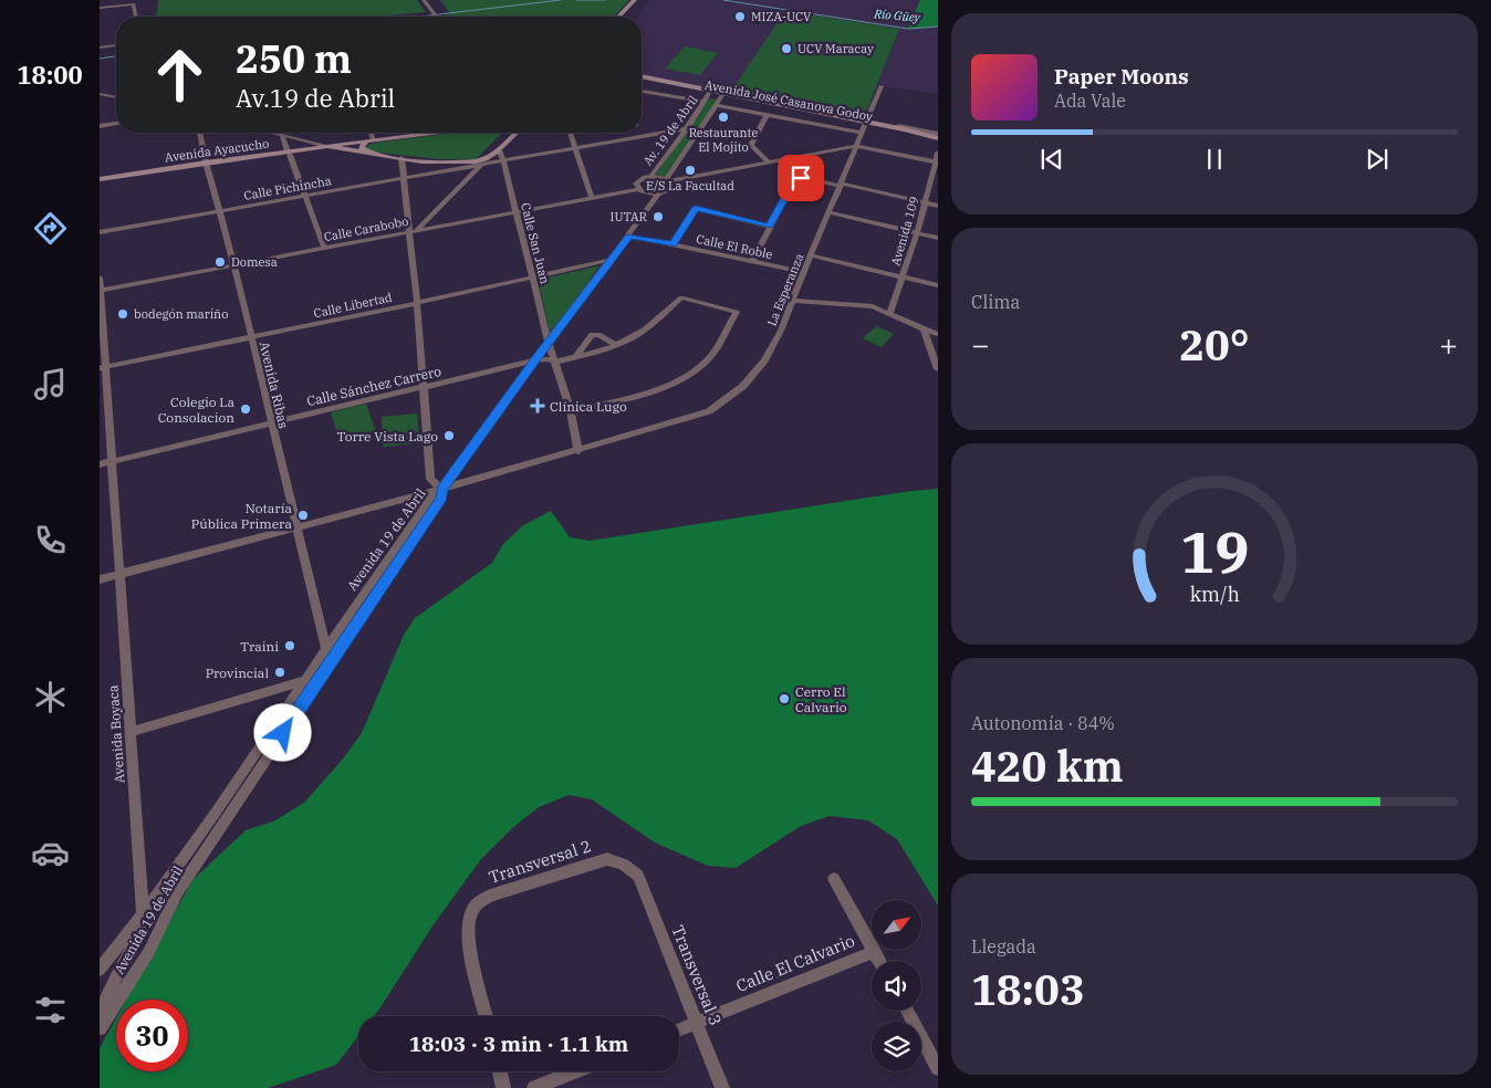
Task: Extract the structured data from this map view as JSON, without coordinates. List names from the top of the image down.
{
  "streets": {
    "street": [
      "Avenida José Casanova Godoy",
      "Av. 19 de Abril",
      "Avenida Ayacucho",
      "Calle Pichincha",
      "Calle Carabobo",
      "Avenida 109",
      "Calle San Juan",
      "Calle El Roble",
      "La Esperanza",
      "Calle Libertad",
      "Avenida Ribas",
      "Calle Sánchez Carrero",
      "Avenida 19 de Abril",
      "Avenida Boyaca",
      "Transversal 2",
      "Calle El Calvario",
      "Transversal 3"
    ]
  },
  "crossings": [
    ["Avenida José Casanova Godoy", "Av. 19 de Abril"],
    ["Avenida José Casanova Godoy", "La Esperanza"],
    ["Avenida Ayacucho", "Calle Pichincha"],
    ["Avenida Ayacucho", "Avenida Ribas"],
    ["Calle Pichincha", "Avenida Ribas"],
    ["Calle Carabobo", "Calle San Juan"],
    ["Calle Carabobo", "Avenida Ribas"],
    ["Calle Carabobo", "Avenida Boyaca"],
    ["Calle San Juan", "La Esperanza"],
    ["Calle San Juan", "Calle Libertad"],
    ["Calle San Juan", "Calle Sánchez Carrero"],
    ["Calle El Roble", "La Esperanza"],
    ["La Esperanza", "Avenida Ribas"],
    ["La Esperanza", "Avenida 19 de Abril"],
    ["La Esperanza", "Avenida Boyaca"],
    ["Calle Libertad", "Avenida Ribas"],
    ["Calle Libertad", "Avenida Boyaca"],
    ["Avenida Ribas", "Calle Sánchez Carrero"],
    ["Avenida Ribas", "Avenida 19 de Abril"],
    ["Calle Sánchez Carrero", "Avenida Boyaca"],
    ["Avenida 19 de Abril", "Avenida Boyaca"],
    ["Transversal 2", "Transversal 3"],
    ["Calle El Calvario", "Transversal 3"]
  ],
  "water": ["Río Güey"],
  "places": {
    "other": [
      "MIZA-UCV",
      "UCV Maracay",
      "Restaurante El Mojito",
      "E/S La Facultad",
      "IUTAR",
      "Domesa",
      "bodegón mariño",
      "Colegio La Consolacion",
      "Torre Vista Lago",
      "Notaría Pública Primera",
      "Traini",
      "Provincial",
      "Cerro El Calvario"
    ],
    "health": ["Clínica Lugo"]
  },
  "north": "top right",
  "page": {
    "tabs": "18:00",
    "turn": ["250 m", "Av.19 de Abril"],
    "song": ["Paper Moons", "Ada Vale"],
    "tile": [
      "Clima",
      ["Autonomía · 84%", "420 km"],
      ["Llegada", "18:03"]
    ],
    "heat": ["−", "20°", "+"],
    "limit": "30",
    "trip": "18:03 · 3 min · 1.1 km",
    "gauge": ["19", "km/h"]
  }
}
